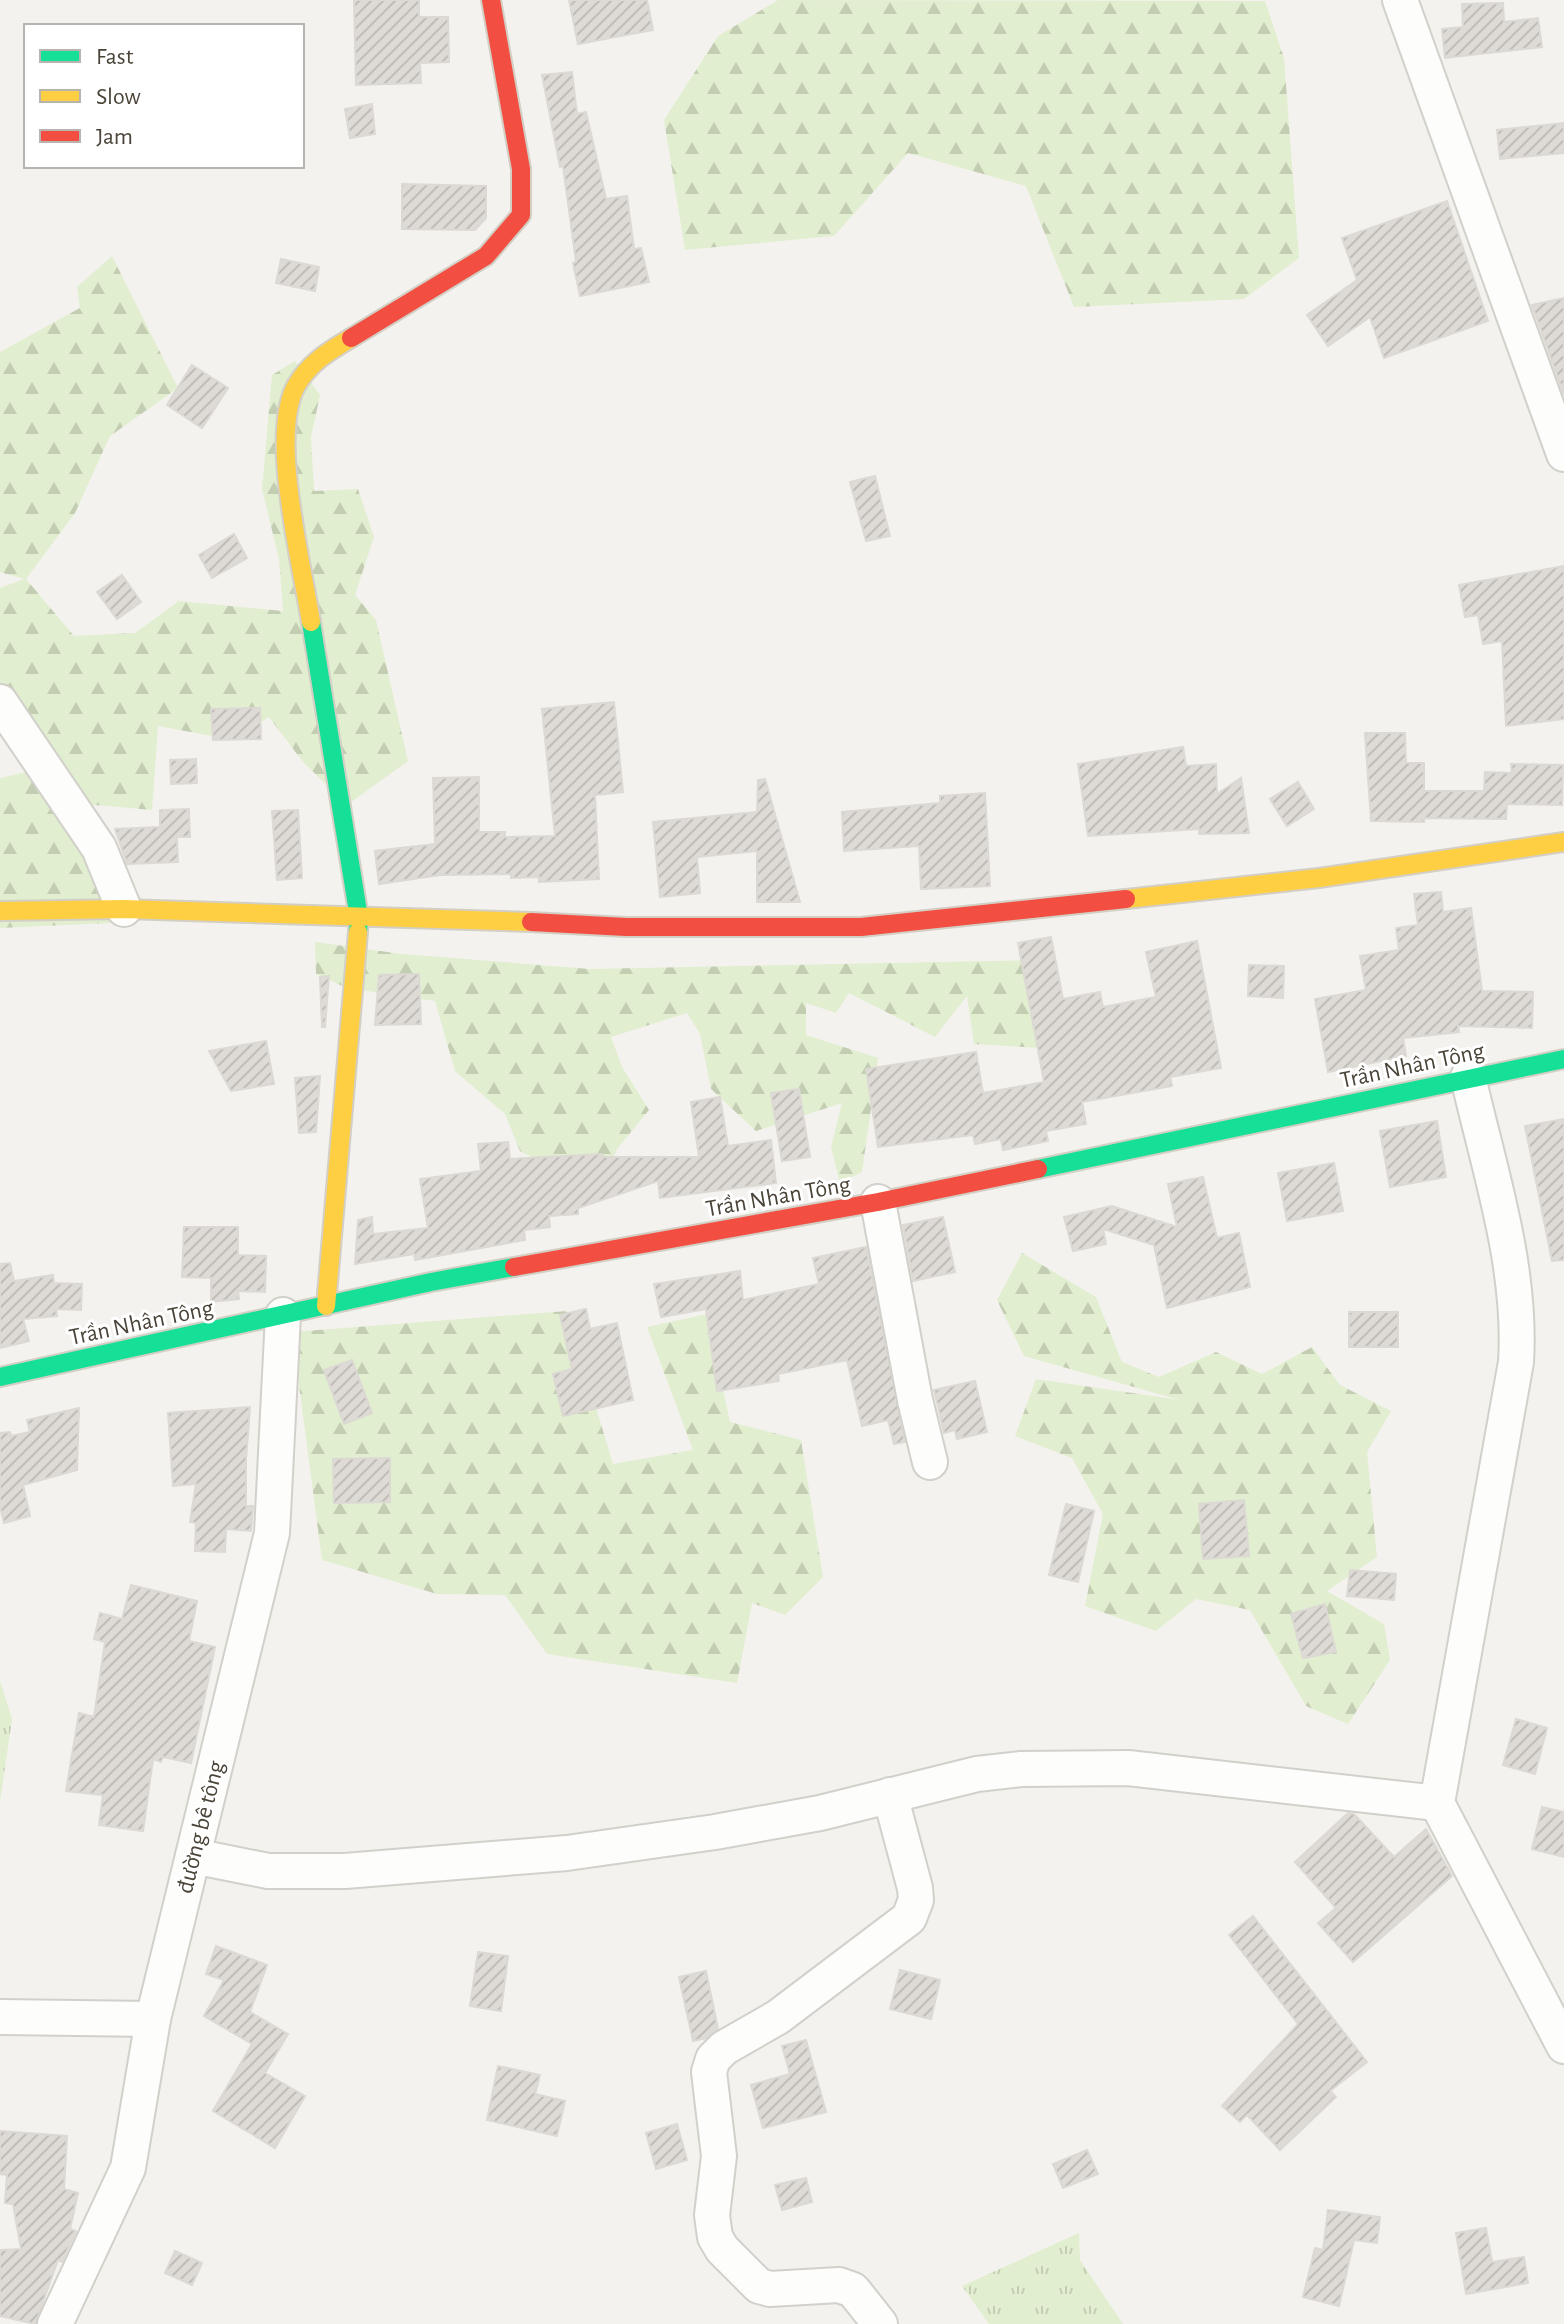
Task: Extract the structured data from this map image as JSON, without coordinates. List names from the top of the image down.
{
  "streets": {
    "street": ["Trần Nhân Tông", "đường bê tông"]
  },
  "crossings": [
    ["Trần Nhân Tông", "đường bê tông"]
  ],
  "legend": ["Fast", "Slow", "Jam"]
}
